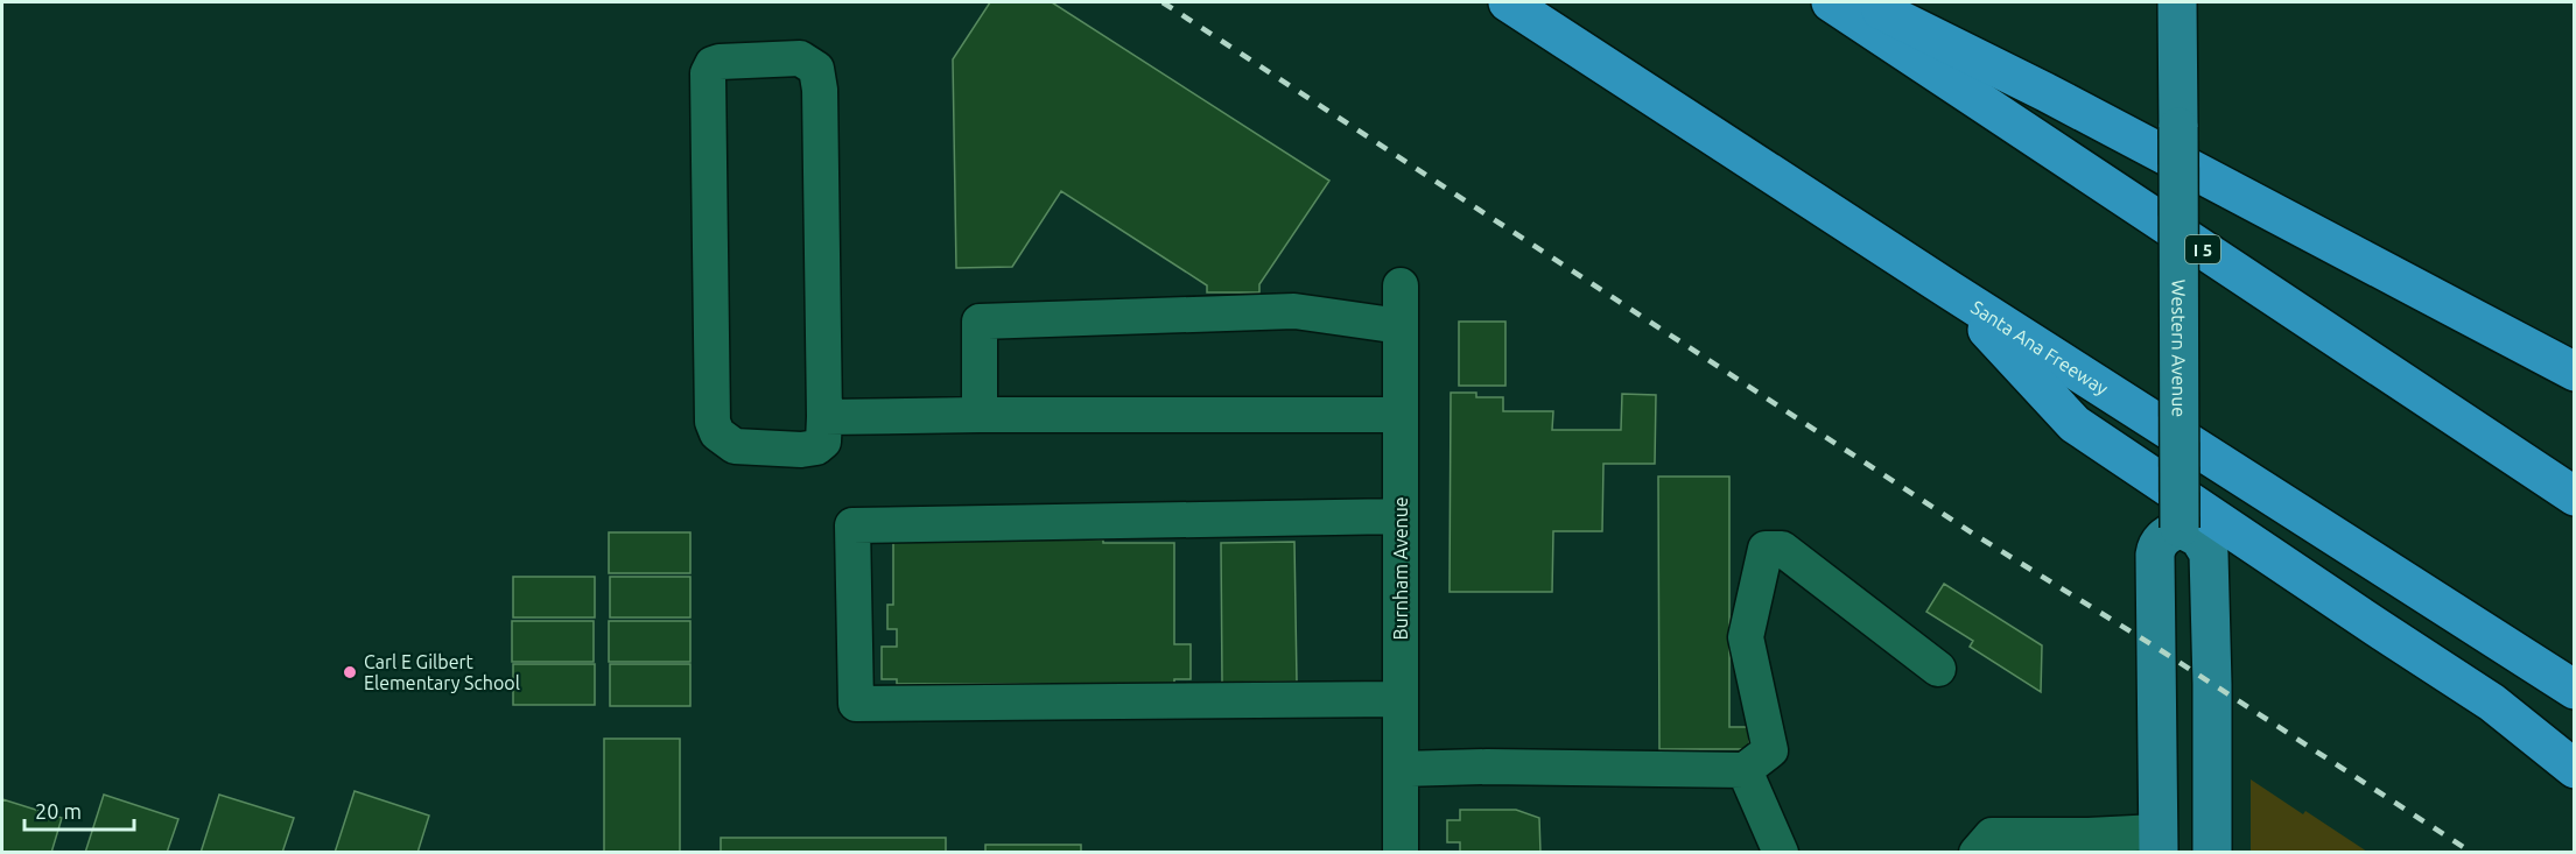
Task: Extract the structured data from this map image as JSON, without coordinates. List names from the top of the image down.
{
  "streets": {
    "highway": ["I 5", "Santa Ana Freeway"],
    "main road": ["Western Avenue"],
    "street": ["Burnham Avenue"]
  },
  "places": ["Carl E Gilbert Elementary School"],
  "scale_bar": "20 m"
}
